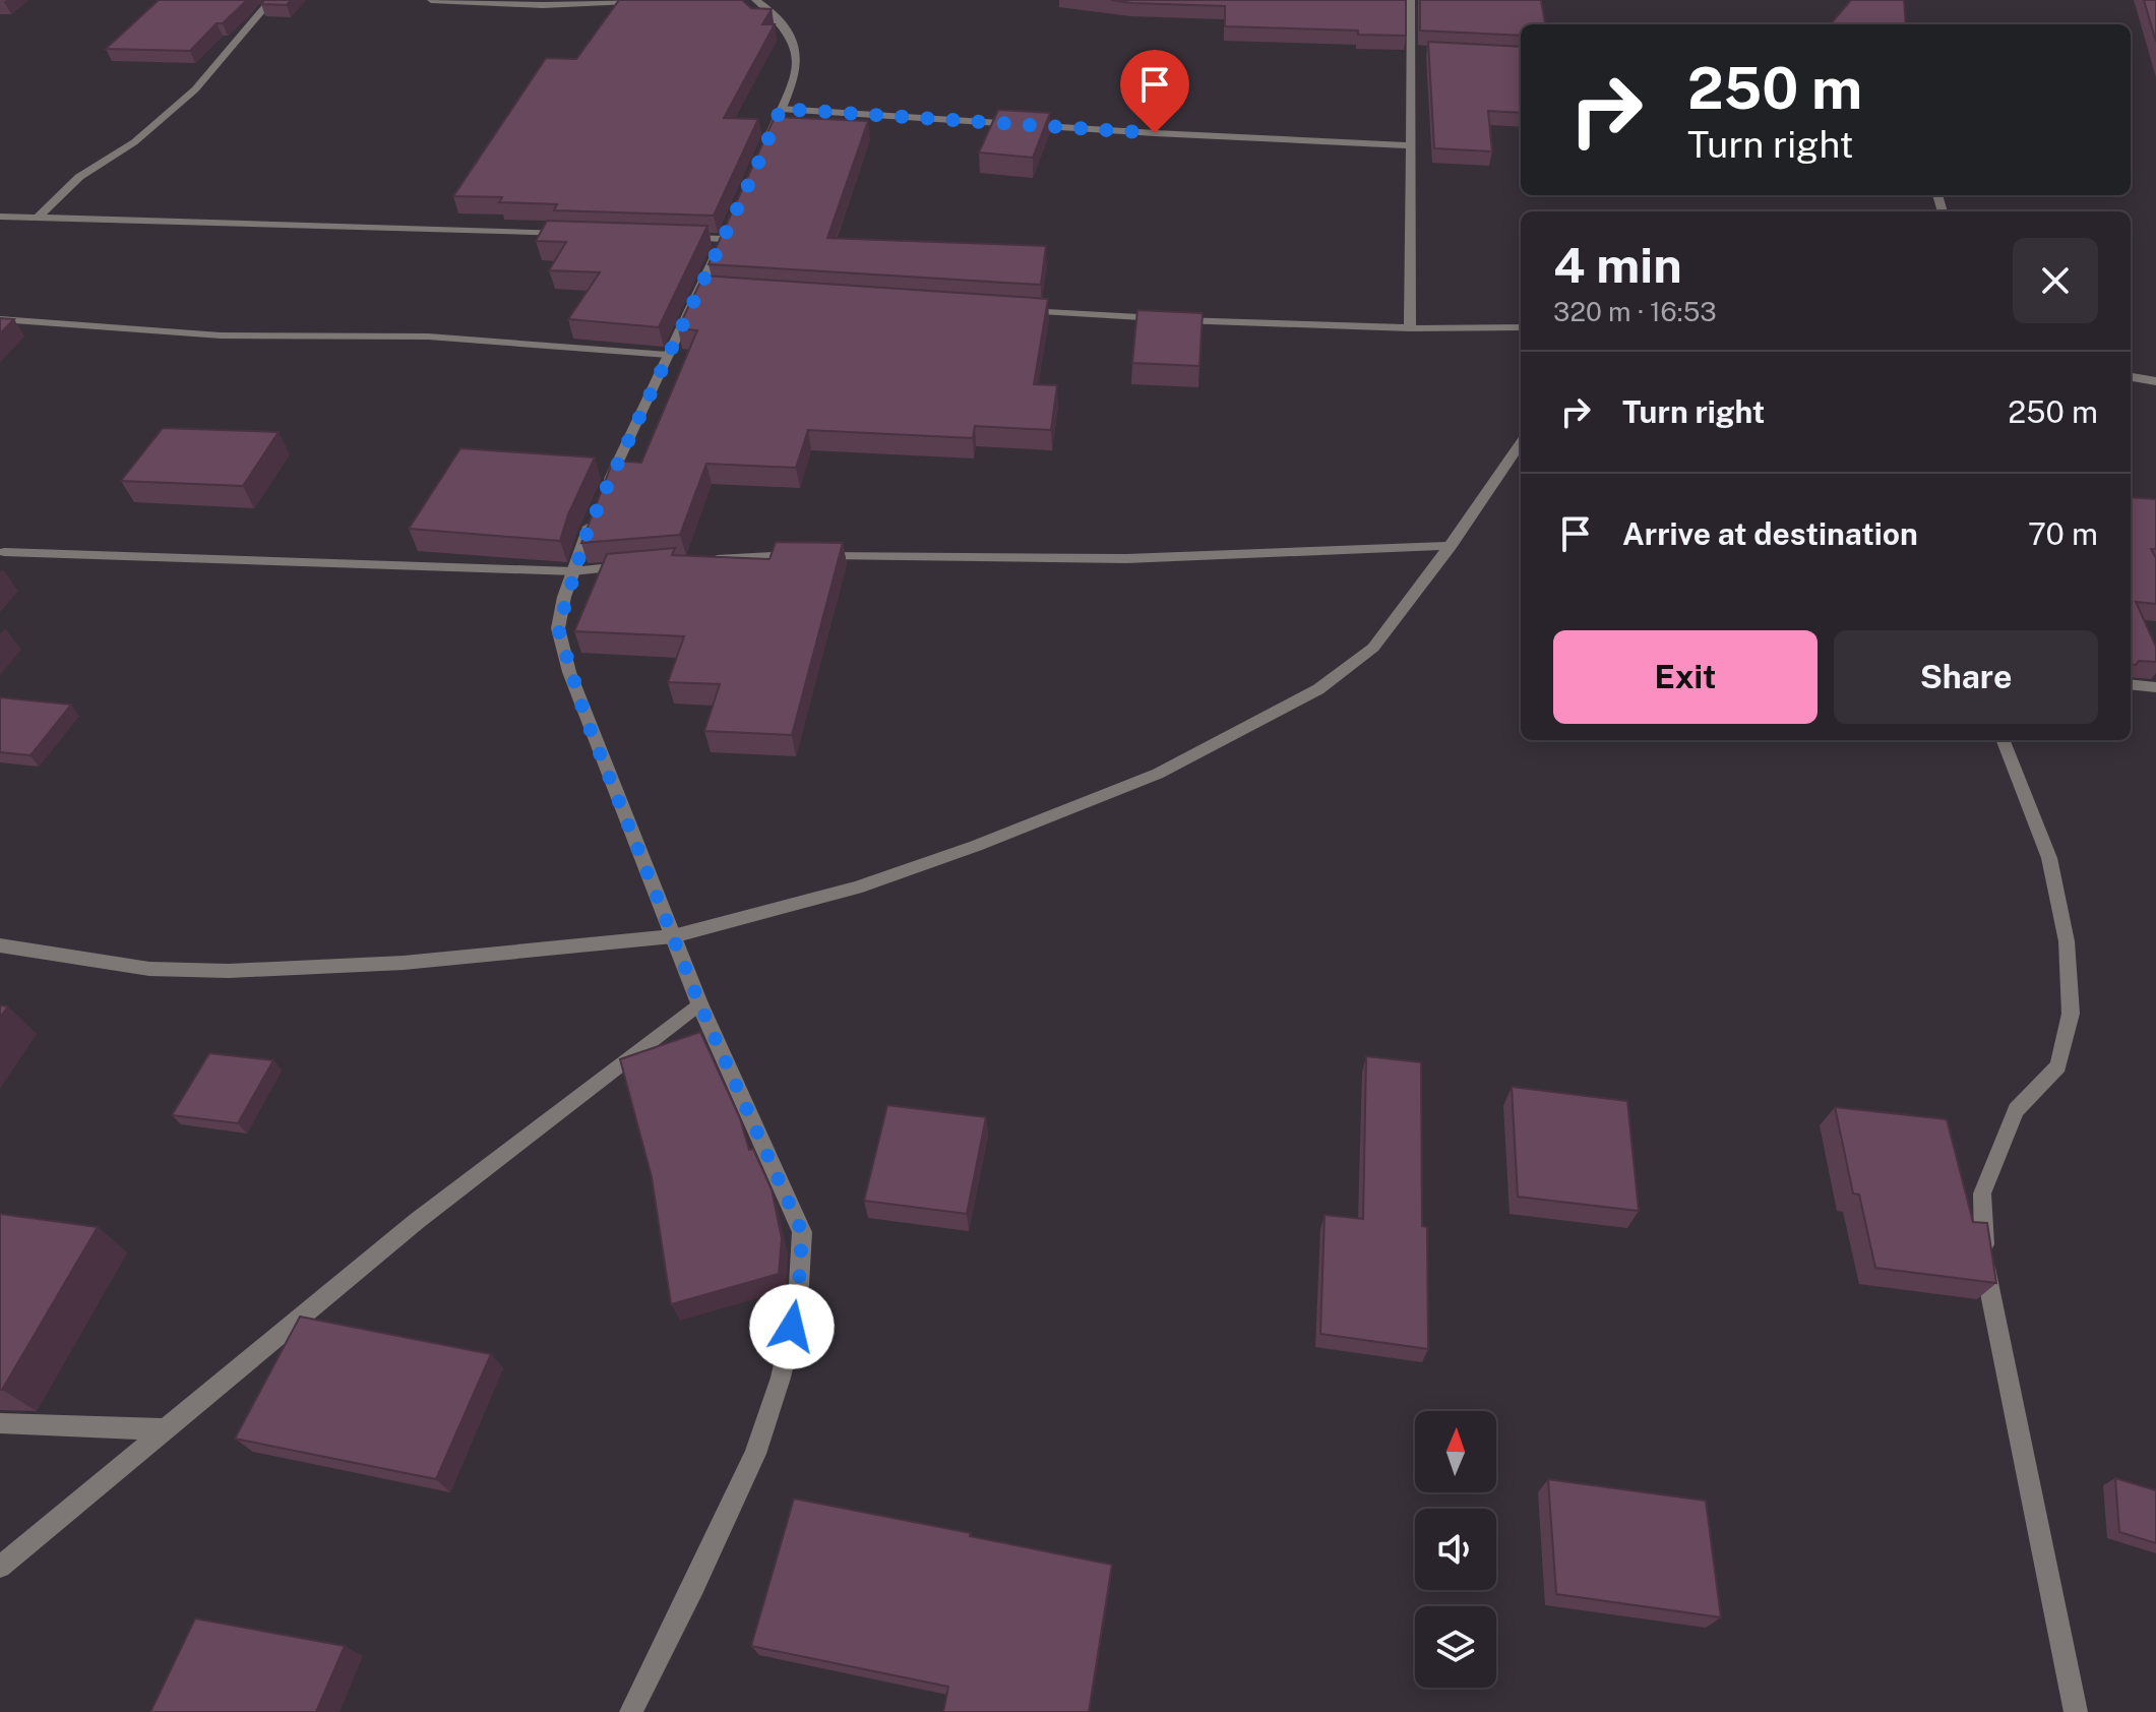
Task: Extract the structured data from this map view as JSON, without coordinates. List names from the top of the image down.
{
  "north": "top",
  "page": {
    "turn": ["250 m", "Turn right"],
    "heading": ["4 min", "320 m · 16:53"],
    "list": [
      {
        "name": "Turn right",
        "value": "250 m"
      },
      {
        "name": "Arrive at destination",
        "value": "70 m"
      }
    ],
    "buttons": ["Exit", "Share"]
  }
}
